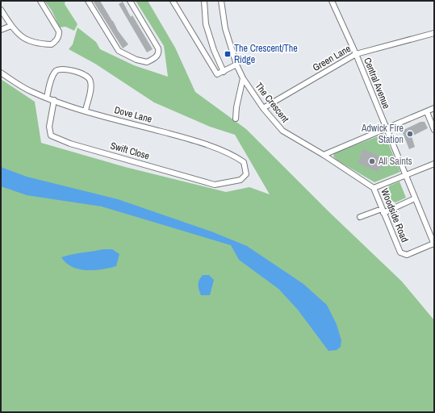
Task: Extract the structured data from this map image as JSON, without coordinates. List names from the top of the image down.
{
  "streets": {
    "street": [
      "Green Lane",
      "Central Avenue",
      "The Crescent",
      "Dove Lane",
      "Swift Close",
      "Woodside Road"
    ]
  },
  "crossings": [
    ["Green Lane", "Central Avenue"],
    ["Green Lane", "The Crescent"],
    ["Central Avenue", "Woodside Road"],
    ["The Crescent", "Woodside Road"],
    ["Dove Lane", "Swift Close"]
  ],
  "places": {
    "transit": ["The Crescent/The Ridge"],
    "other": ["Adwick Fire Station", "All Saints"]
  }
}
